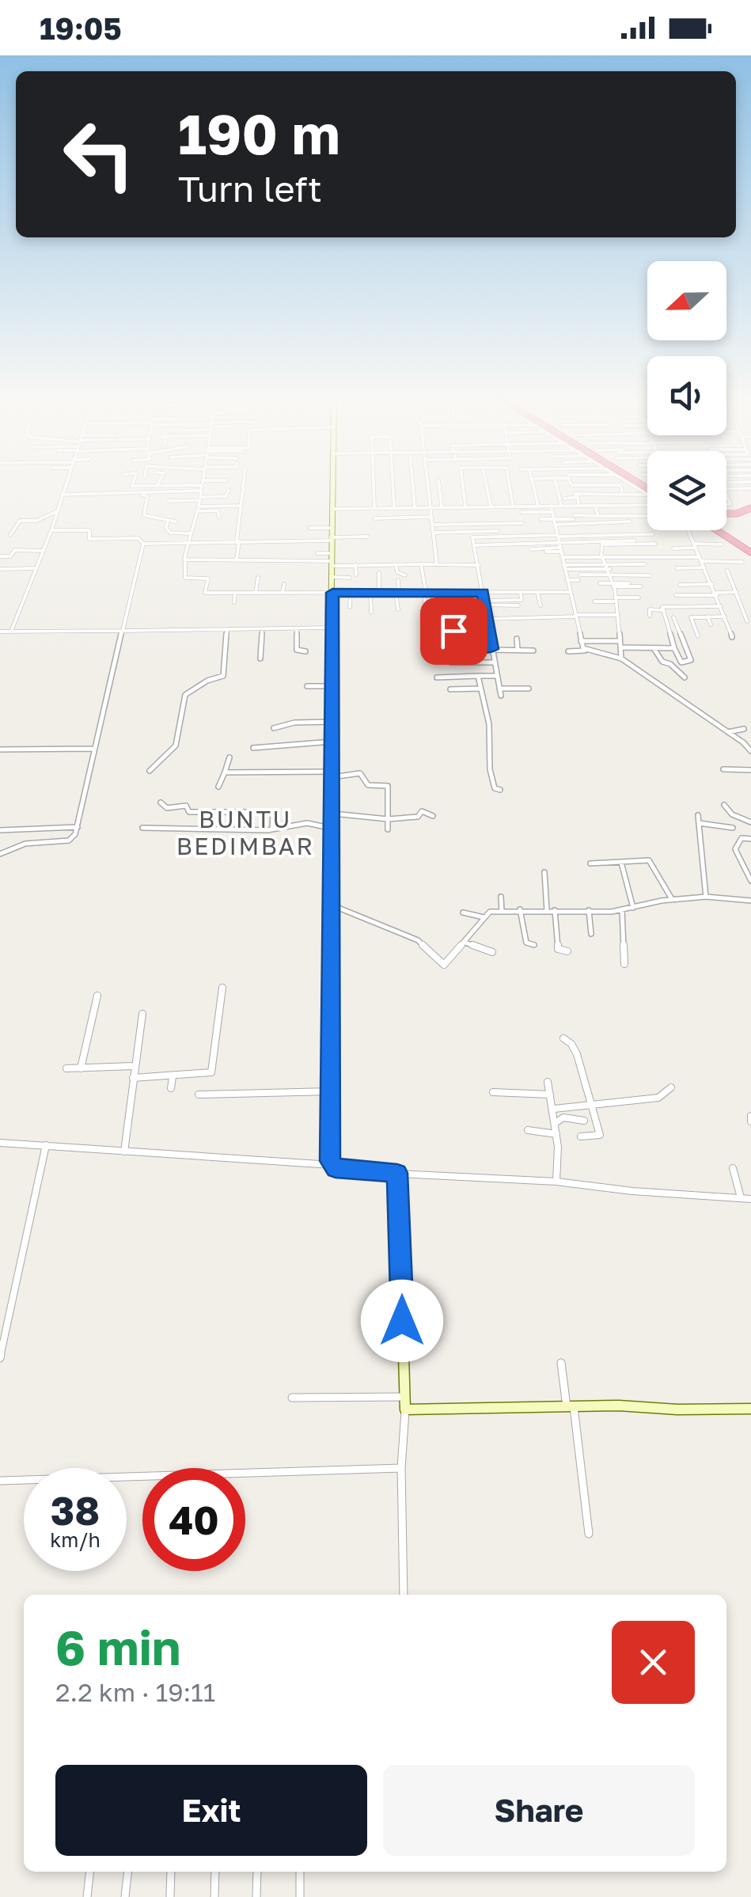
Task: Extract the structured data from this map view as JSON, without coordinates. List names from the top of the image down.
{
  "districts": ["BUNTU BEDIMBAR"],
  "north": "left",
  "page": {
    "status": "19:05",
    "turn": ["190 m", "Turn left"],
    "speed": "38 km/h",
    "limit": "40",
    "heading": ["6 min", "2.2 km · 19:11"],
    "buttons": ["Exit", "Share"]
  }
}
